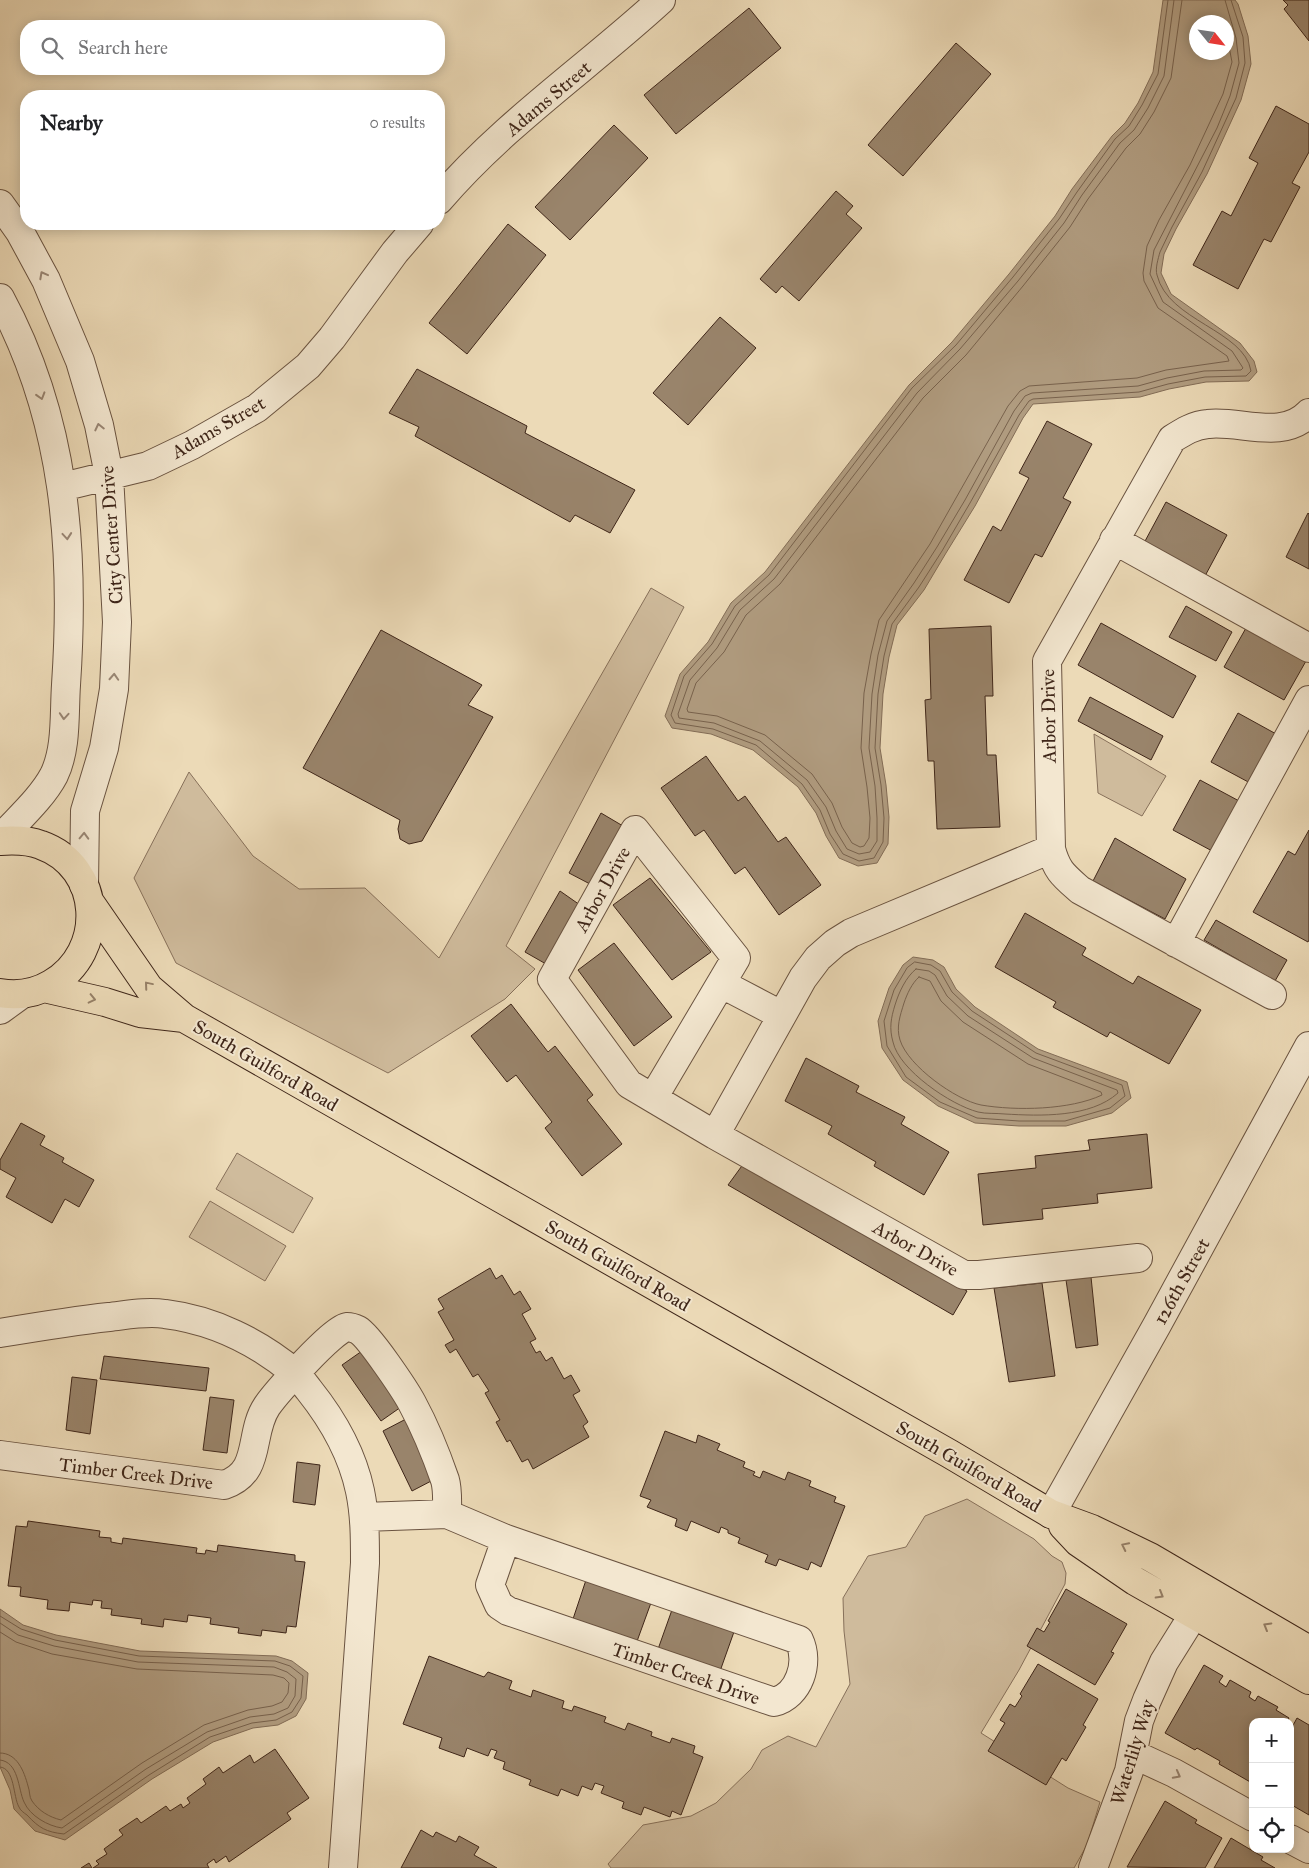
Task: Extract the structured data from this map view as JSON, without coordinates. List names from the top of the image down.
{
  "streets": {
    "main road": ["South Guilford Road"],
    "street": [
      "Adams Street",
      "City Center Drive",
      "Arbor Drive",
      "126th Street",
      "Timber Creek Drive",
      "Waterlily Way"
    ]
  },
  "crossings": [
    ["Adams Street", "City Center Drive"],
    ["City Center Drive", "South Guilford Road"],
    ["South Guilford Road", "126th Street"],
    ["South Guilford Road", "Waterlily Way"]
  ],
  "north": "bottom right",
  "page": {
    "search": "Search here",
    "heading": ["Nearby", "0 results"],
    "map_buttons": ["+", "−"]
  }
}
